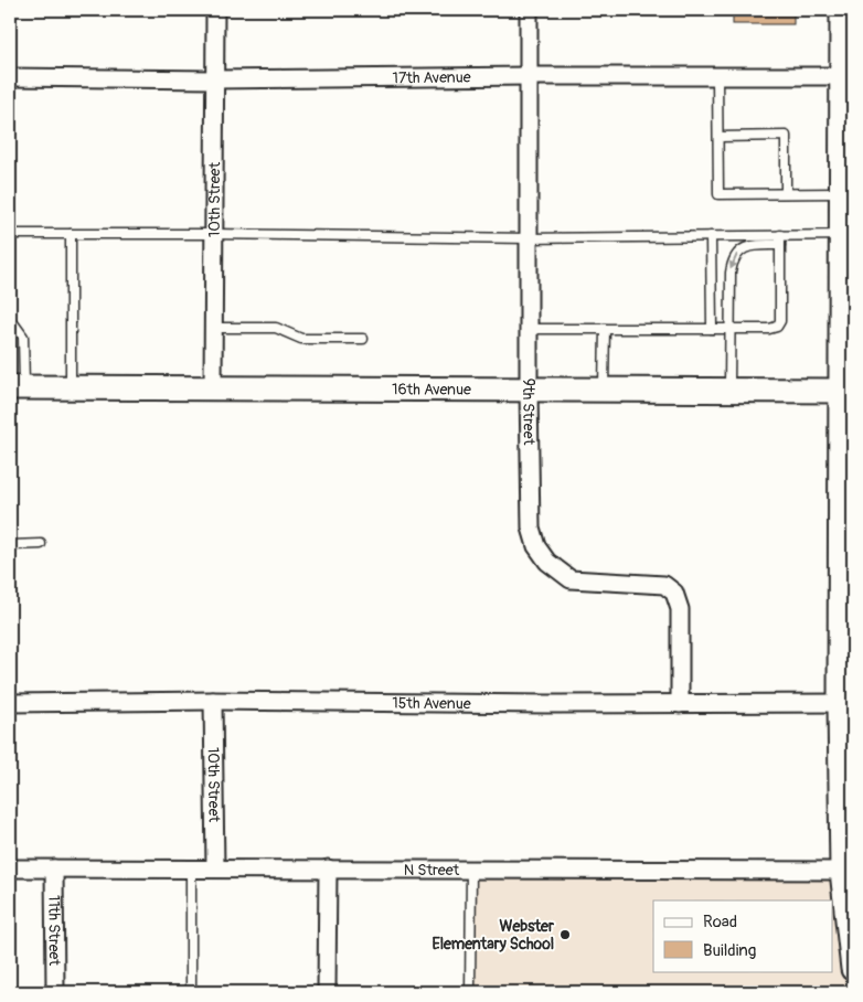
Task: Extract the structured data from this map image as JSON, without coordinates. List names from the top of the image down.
{
  "streets": {
    "main road": ["16th Avenue"],
    "street": [
      "17th Avenue",
      "10th Street",
      "9th Street",
      "15th Avenue",
      "N Street",
      "11th Street"
    ]
  },
  "crossings": [
    ["17th Avenue", "10th Street"],
    ["17th Avenue", "9th Street"],
    ["10th Street", "16th Avenue"],
    ["10th Street", "15th Avenue"],
    ["10th Street", "N Street"],
    ["16th Avenue", "9th Street"],
    ["9th Street", "15th Avenue"],
    ["N Street", "11th Street"]
  ],
  "places": ["Webster Elementary School"],
  "legend": ["Road", "Building"]
}
